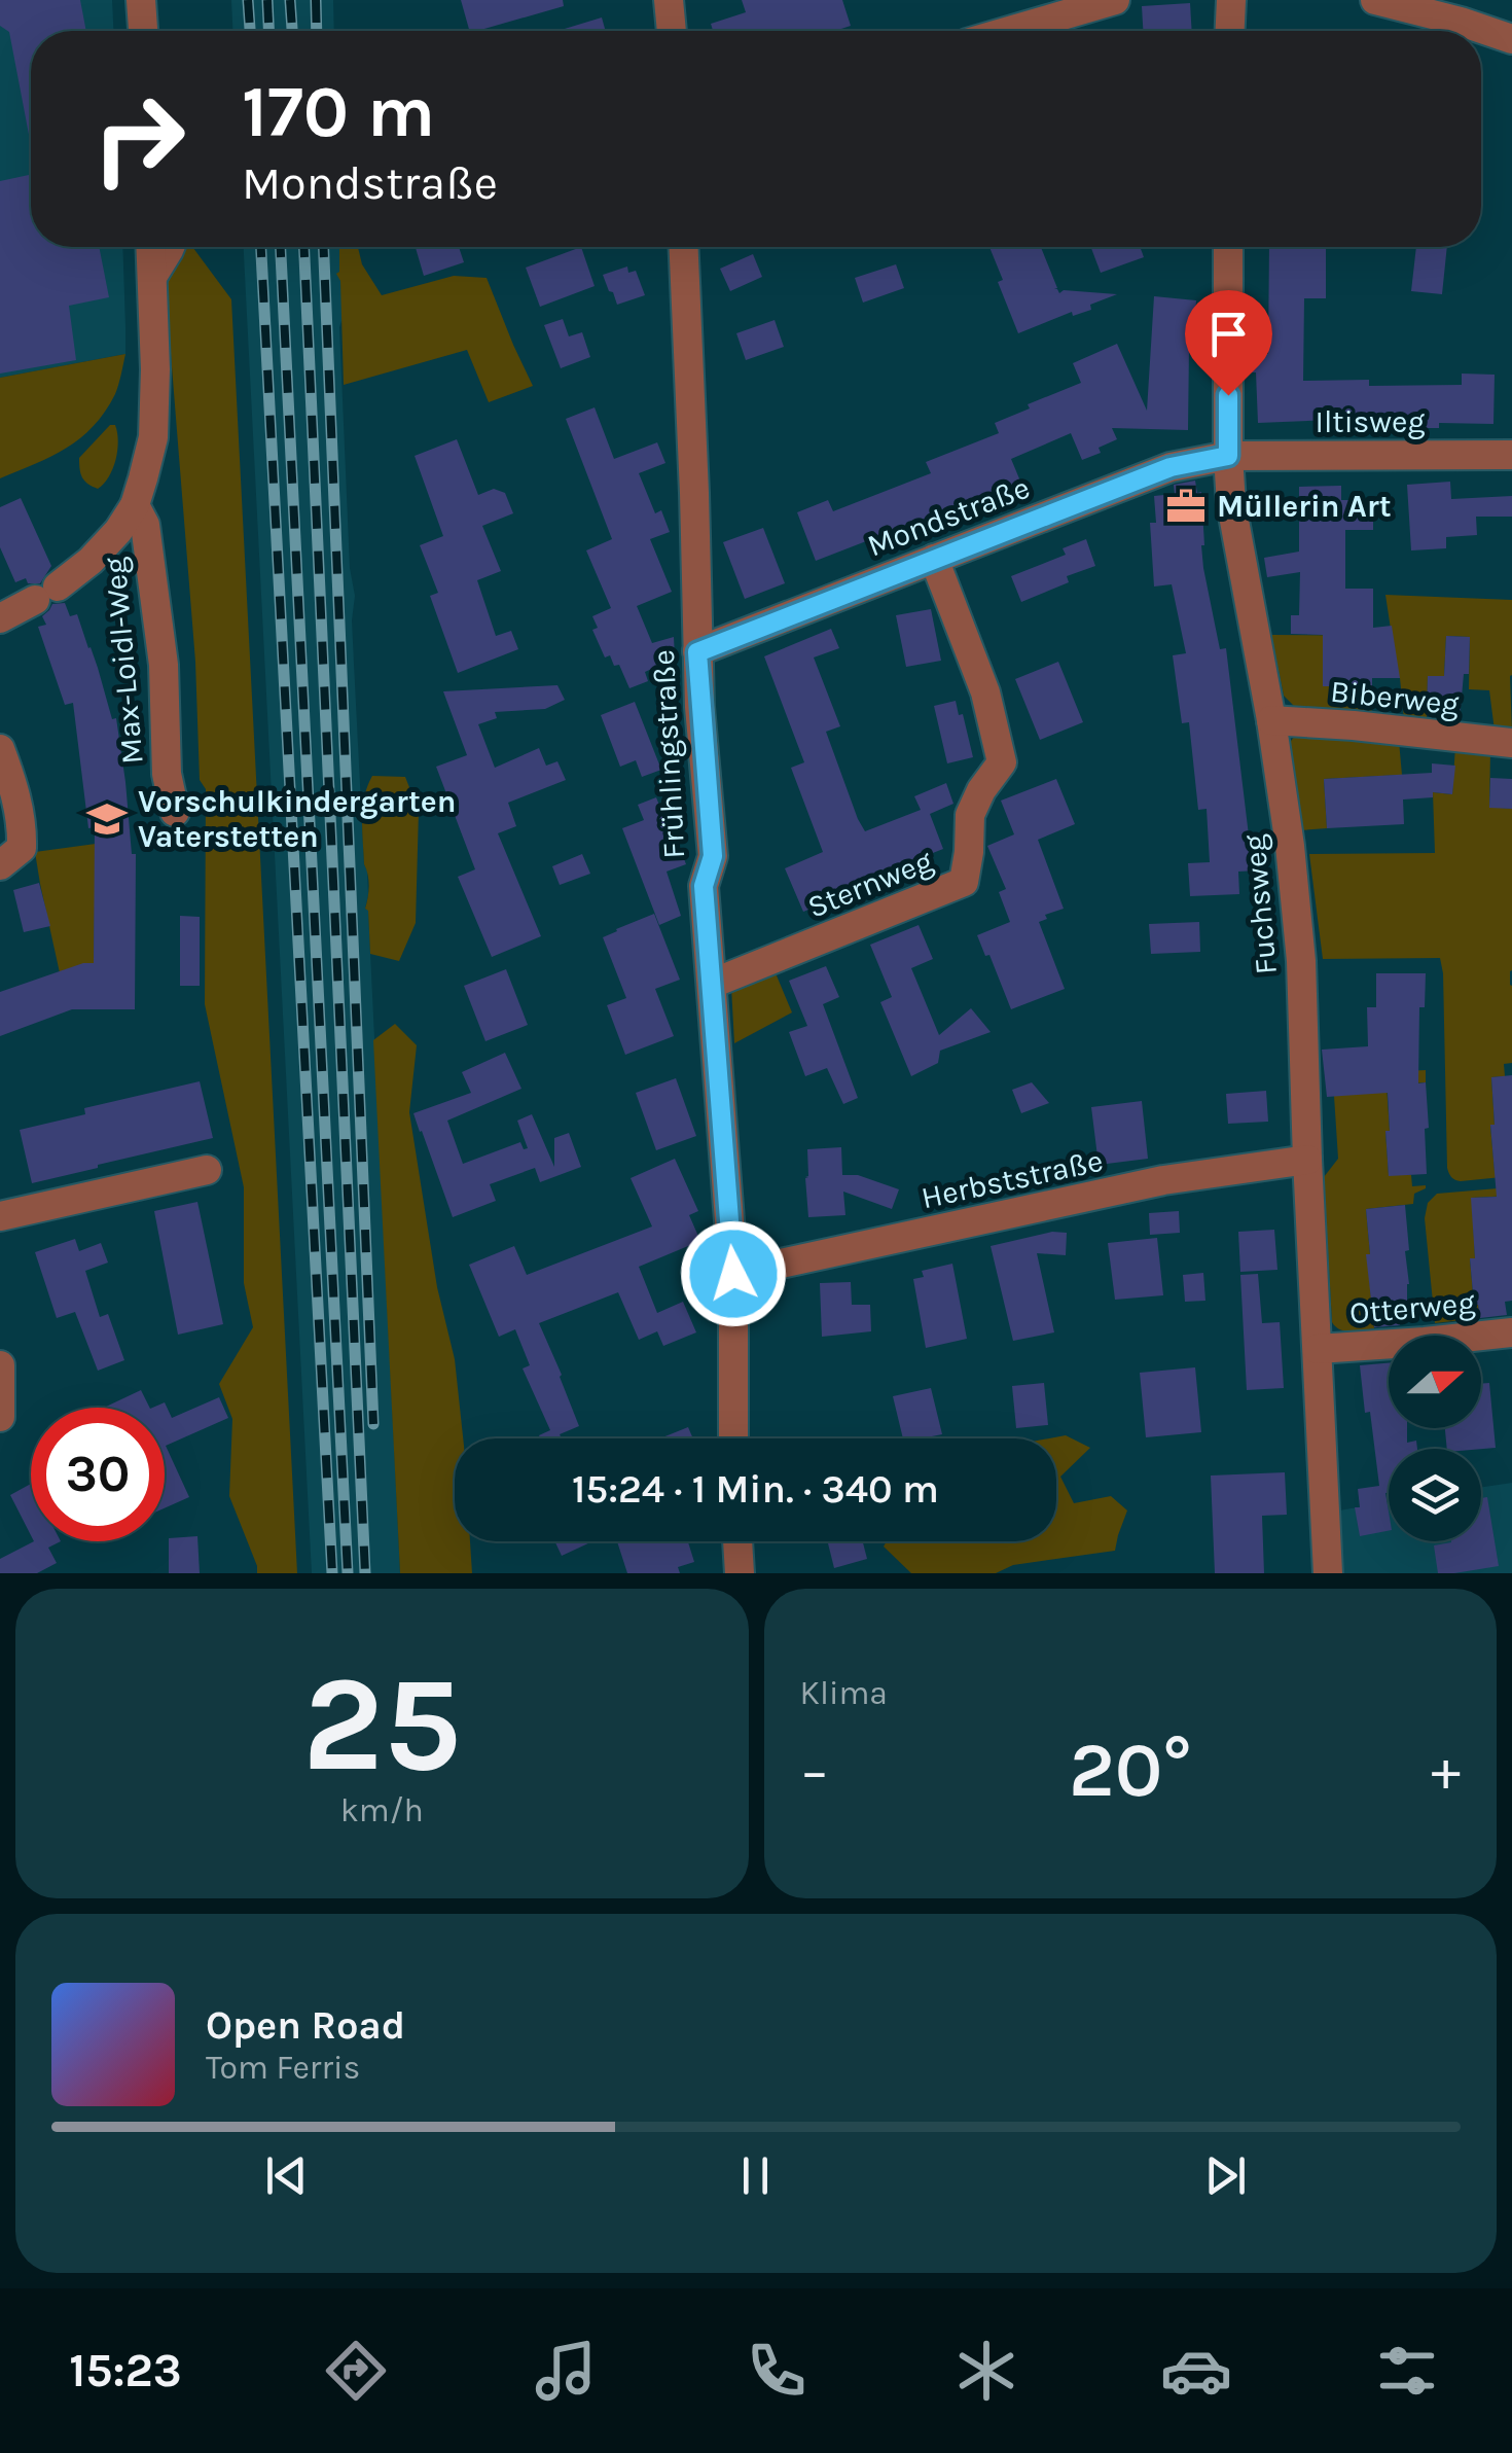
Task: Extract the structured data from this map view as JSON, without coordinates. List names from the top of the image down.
{
  "streets": {
    "street": [
      "Iltisweg",
      "Mondstraße",
      "Max-Loidl-Weg",
      "Biberweg",
      "Frühlingstraße",
      "Sternweg",
      "Fuchsweg",
      "Herbststraße",
      "Otterweg"
    ]
  },
  "crossings": [
    ["Iltisweg", "Mondstraße"],
    ["Iltisweg", "Fuchsweg"],
    ["Mondstraße", "Frühlingstraße"],
    ["Mondstraße", "Sternweg"],
    ["Mondstraße", "Fuchsweg"],
    ["Biberweg", "Fuchsweg"],
    ["Frühlingstraße", "Sternweg"],
    ["Frühlingstraße", "Herbststraße"],
    ["Fuchsweg", "Herbststraße"],
    ["Fuchsweg", "Otterweg"]
  ],
  "places": {
    "office": ["Müllerin Art"],
    "school or university": ["Vorschulkindergarten Vaterstetten"]
  },
  "north": "right",
  "page": {
    "turn": ["170 m", "Mondstraße"],
    "limit": "30",
    "trip": "15:24 · 1 Min. · 340 m",
    "tile": [
      ["25", "km/h"],
      "Klima"
    ],
    "heat": ["−", "20°", "+"],
    "song": ["Open Road", "Tom Ferris"],
    "tabs": "15:23"
  }
}
